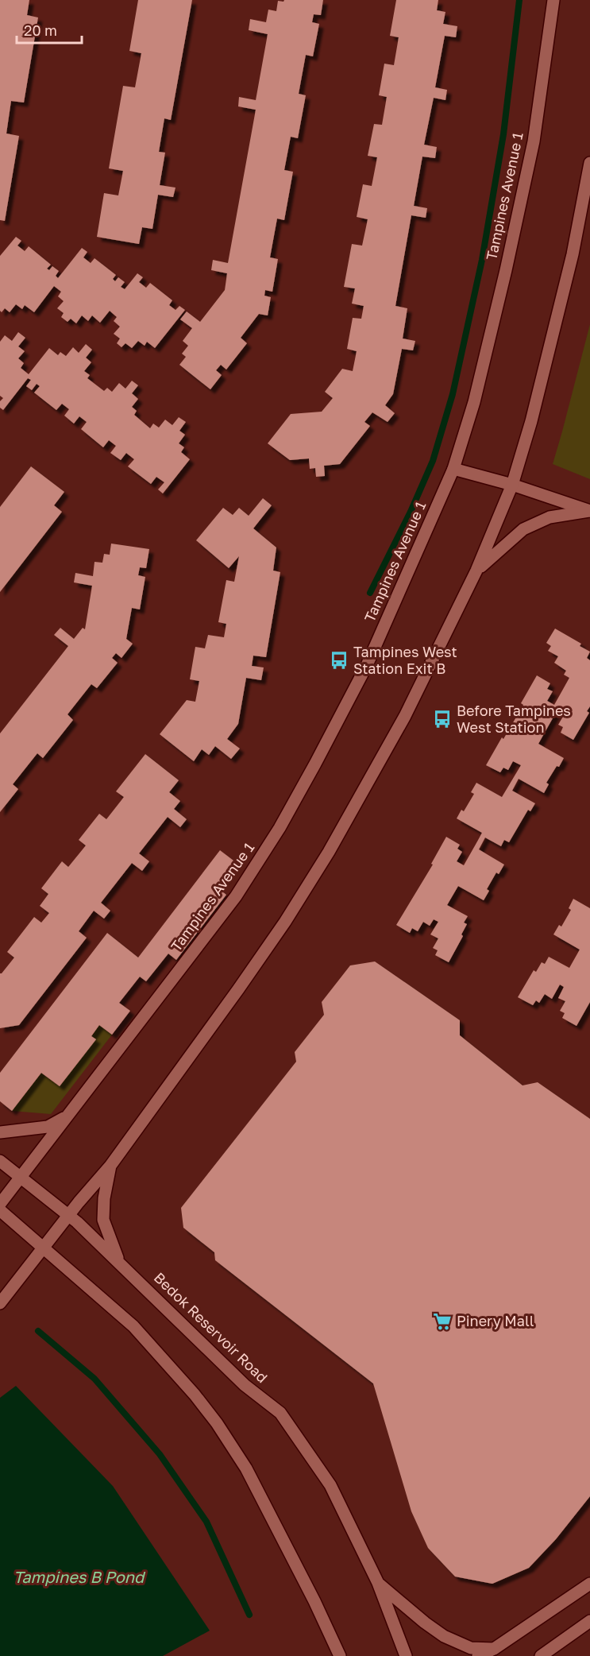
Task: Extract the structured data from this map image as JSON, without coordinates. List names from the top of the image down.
{
  "streets": {
    "main road": ["Tampines Avenue 1", "Bedok Reservoir Road"]
  },
  "crossings": [
    ["Tampines Avenue 1", "Bedok Reservoir Road"]
  ],
  "water": ["Tampines B Pond"],
  "places": {
    "bus stop": ["Tampines West Station Exit B", "Before Tampines West Station"],
    "supermarket": ["Pinery Mall"]
  },
  "scale_bar": "20 m"
}
